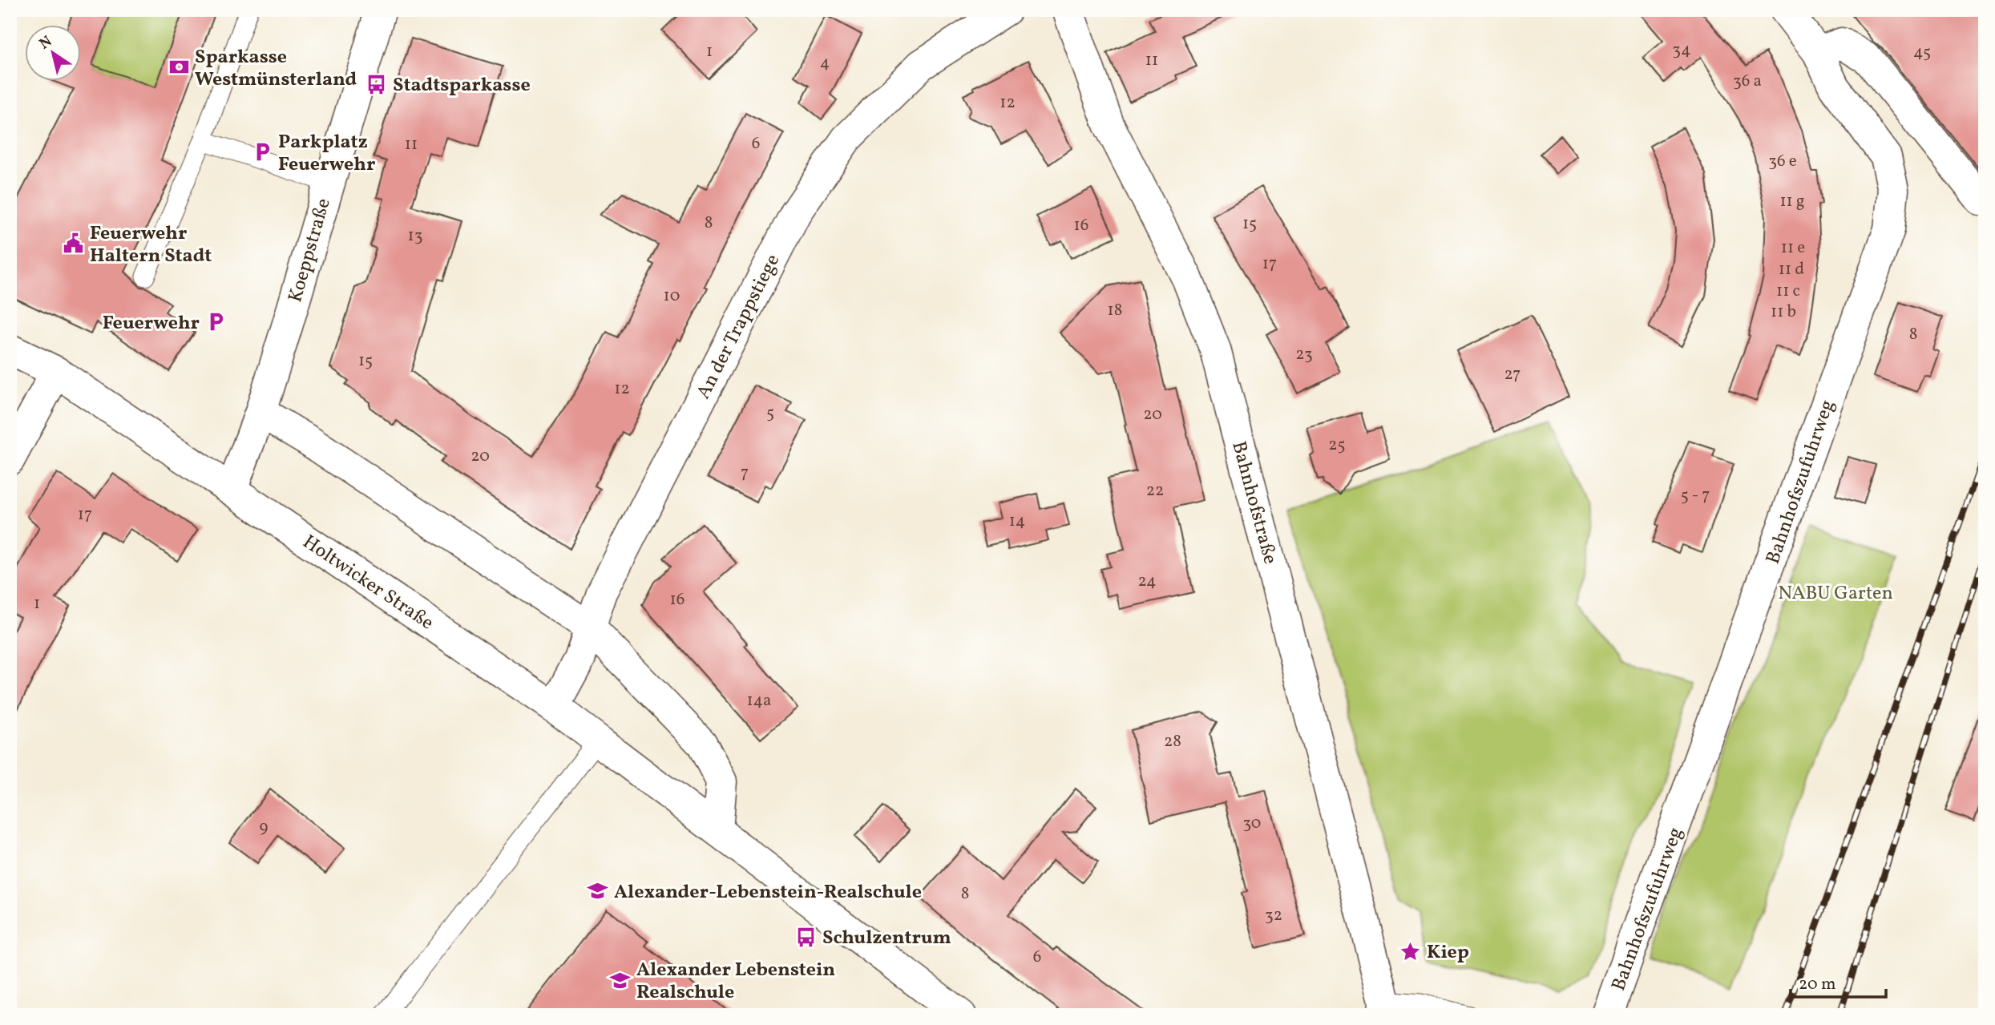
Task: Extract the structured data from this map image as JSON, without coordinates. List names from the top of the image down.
{
  "streets": {
    "street": [
      "Koeppstraße",
      "An der Trappstiege",
      "Bahnhofszufuhrweg",
      "Bahnhofstraße",
      "Holtwicker Straße"
    ]
  },
  "crossings": [
    ["Koeppstraße", "Holtwicker Straße"],
    ["An der Trappstiege", "Holtwicker Straße"]
  ],
  "parks": ["NABU Garten"],
  "places": {
    "bank": ["Sparkasse Westmünsterland"],
    "bus stop": ["Stadtsparkasse", "Schulzentrum"],
    "parking": ["Parkplatz Feuerwehr", "Feuerwehr"],
    "public building": ["Feuerwehr Haltern Stadt"],
    "school or university": ["Alexander-Lebenstein-Realschule", "Alexander Lebenstein Realschule"],
    "place": ["Kiep"]
  },
  "house_numbers": [
    "34",
    "1",
    "45",
    "11",
    "4",
    "36 a",
    "12",
    "6",
    "11",
    "36 e",
    "11 g",
    "8",
    "15",
    "16",
    "13",
    "11 e",
    "17",
    "11 d",
    "11 c",
    "10",
    "18",
    "11 b",
    "8",
    "23",
    "15",
    "27",
    "12",
    "5",
    "20",
    "25",
    "20",
    "7",
    "22",
    "5 - 7",
    "17",
    "14",
    "24",
    "16",
    "1",
    "14a",
    "28",
    "30",
    "9",
    "8",
    "32",
    "6"
  ],
  "scale_bar": "20 m",
  "north": "top left"
}
